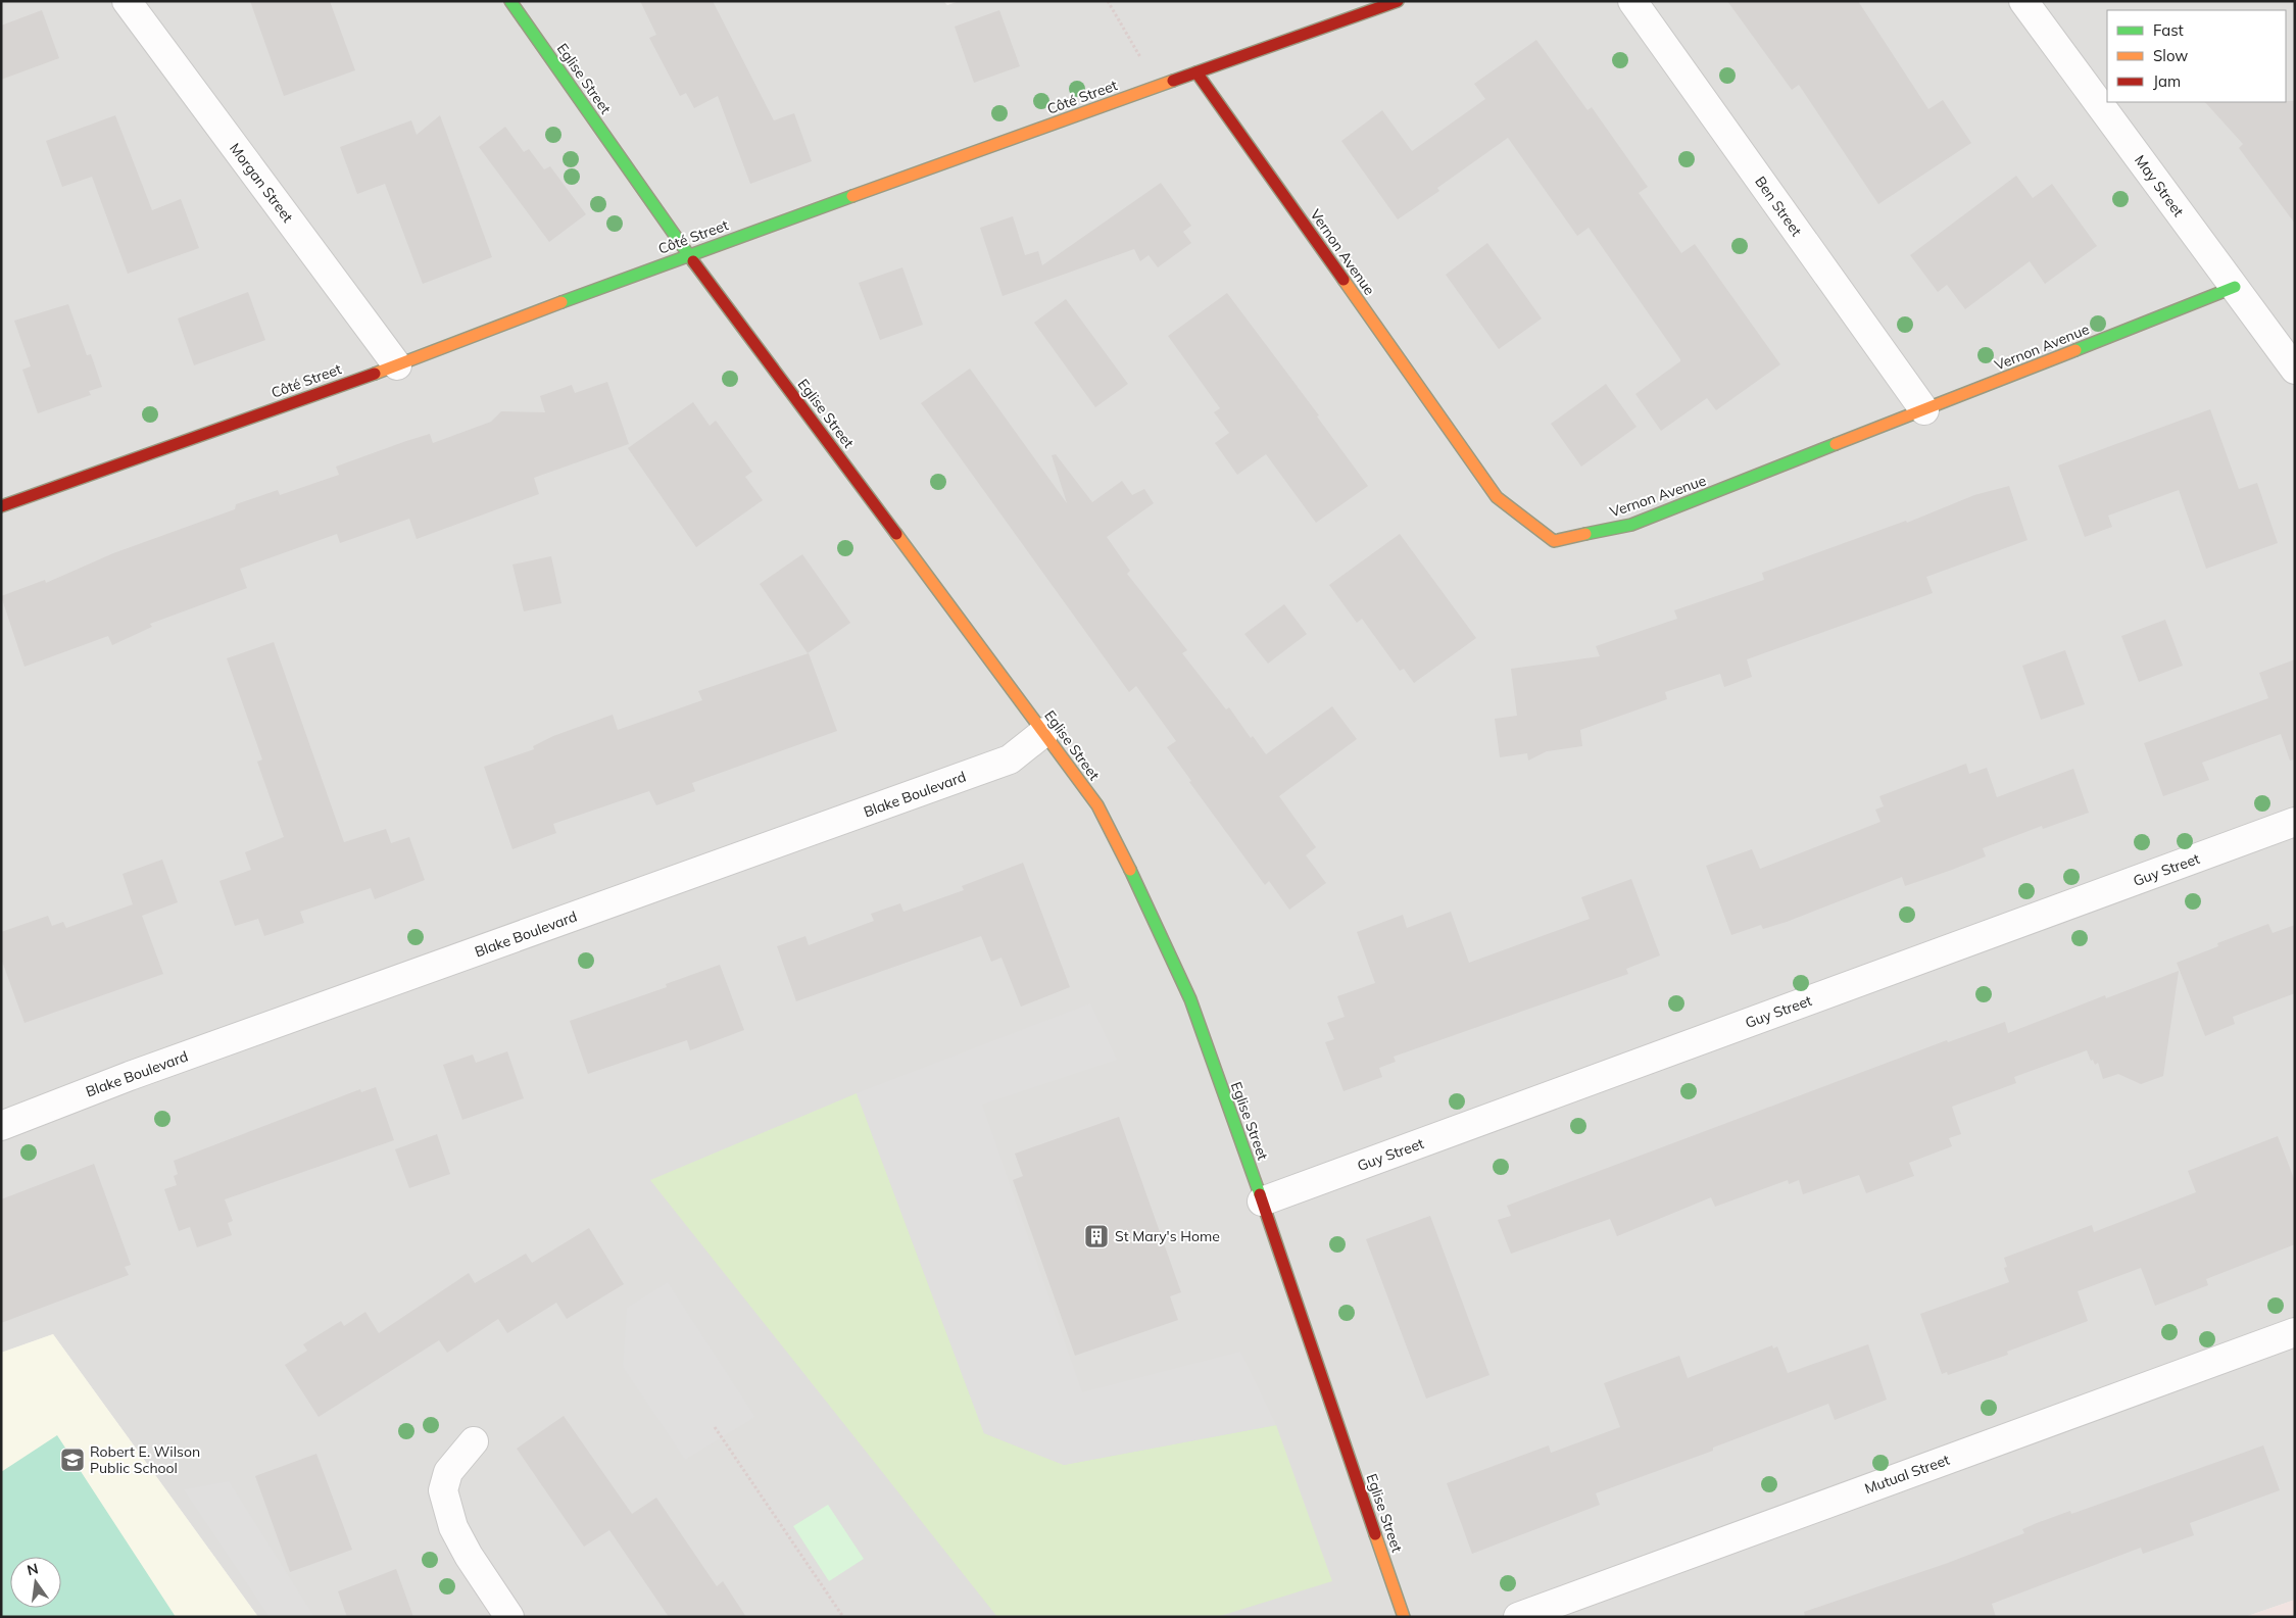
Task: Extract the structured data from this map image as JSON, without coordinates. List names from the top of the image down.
{
  "streets": {
    "street": [
      "Eglise Street",
      "Côté Street",
      "Morgan Street",
      "May Street",
      "Ben Street",
      "Vernon Avenue",
      "Blake Boulevard",
      "Guy Street",
      "Mutual Street"
    ]
  },
  "crossings": [
    ["Eglise Street", "Côté Street"],
    ["Eglise Street", "Blake Boulevard"],
    ["Eglise Street", "Guy Street"],
    ["Côté Street", "Morgan Street"],
    ["Côté Street", "Vernon Avenue"],
    ["May Street", "Vernon Avenue"],
    ["Ben Street", "Vernon Avenue"]
  ],
  "places": {
    "building": ["St Mary's Home"],
    "school or university": ["Robert E. Wilson Public School"]
  },
  "legend": ["Fast", "Slow", "Jam"],
  "north": "top"
}
